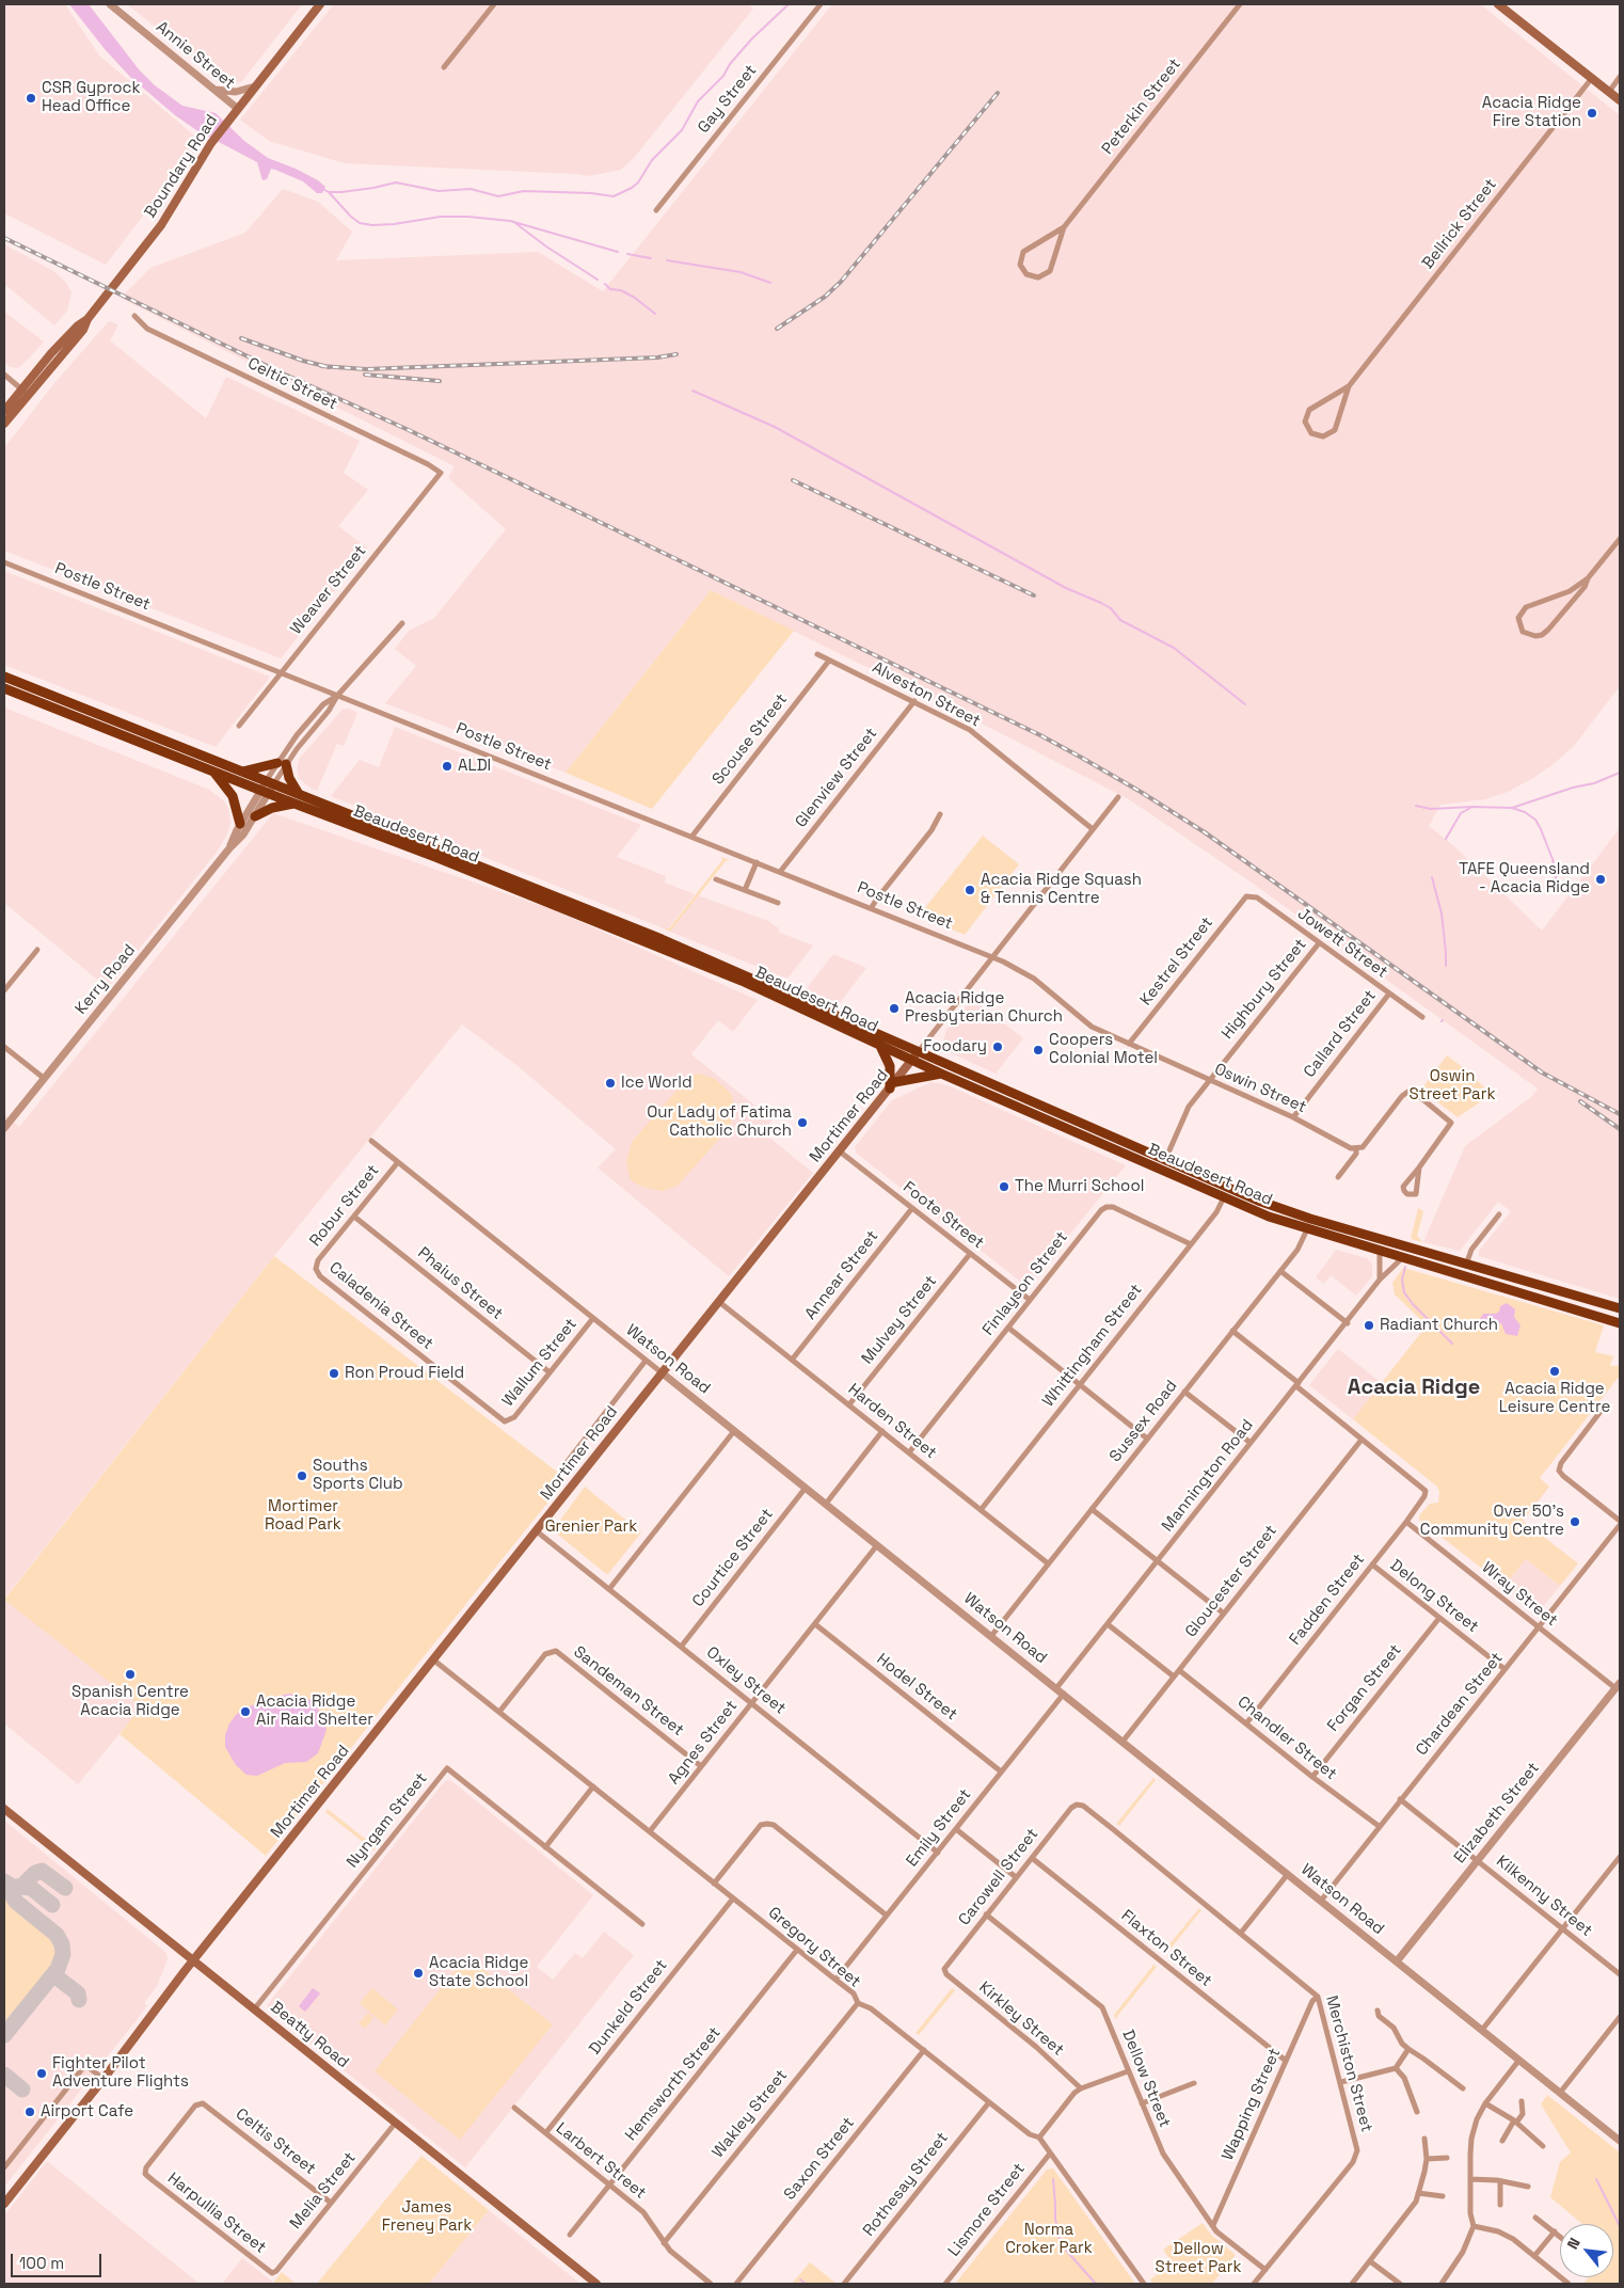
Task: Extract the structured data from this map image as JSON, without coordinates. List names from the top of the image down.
{
  "streets": {
    "highway": ["Beaudesert Road"],
    "main road": ["Boundary Road", "Mortimer Road", "Beatty Road"],
    "street": [
      "Annie Street",
      "Gay Street",
      "Peterkin Street",
      "Bellrick Street",
      "Celtic Street",
      "Postle Street",
      "Weaver Street",
      "Alveston Street",
      "Scouse Street",
      "Glenview Street",
      "Jowett Street",
      "Kestrel Street",
      "Kerry Road",
      "Highbury Street",
      "Callard Street",
      "Oswin Street",
      "Robur Street",
      "Foote Street",
      "Annear Street",
      "Phaius Street",
      "Finlayson Street",
      "Caladenia Street",
      "Mulvey Street",
      "Whittingham Street",
      "Watson Road",
      "Wallum Street",
      "Harden Street",
      "Sussex Road",
      "Mannington Road",
      "Courtice Street",
      "Gloucester Street",
      "Wray Street",
      "Delong Street",
      "Fadden Street",
      "Oxley Street",
      "Hodel Street",
      "Forgan Street",
      "Sandeman Street",
      "Chardean Street",
      "Chandler Street",
      "Agnes Street",
      "Elizabeth Street",
      "Nyngam Street",
      "Emily Street",
      "Carowell Street",
      "Kilkenny Street",
      "Gregory Street",
      "Flaxton Street",
      "Dunkeld Street",
      "Kirkley Street",
      "Merchiston Street",
      "Dellow Street",
      "Hemsworth Street",
      "Wapping Street",
      "Wakley Street",
      "Celtis Street",
      "Saxon Street",
      "Larbert Street",
      "Rothesay Street",
      "Melia Street",
      "Lismore Street",
      "Harpullia Street"
    ]
  },
  "crossings": [
    ["Annie Street", "Boundary Road"],
    ["Celtic Street", "Weaver Street"],
    ["Postle Street", "Weaver Street"],
    ["Postle Street", "Scouse Street"],
    ["Postle Street", "Glenview Street"],
    ["Postle Street", "Kerry Road"],
    ["Postle Street", "Oswin Street"],
    ["Postle Street", "Mortimer Road"],
    ["Alveston Street", "Scouse Street"],
    ["Alveston Street", "Glenview Street"],
    ["Alveston Street", "Mortimer Road"],
    ["Beaudesert Road", "Kerry Road"],
    ["Beaudesert Road", "Highbury Street"],
    ["Beaudesert Road", "Mortimer Road"],
    ["Beaudesert Road", "Whittingham Street"],
    ["Beaudesert Road", "Sussex Road"],
    ["Beaudesert Road", "Mannington Road"],
    ["Jowett Street", "Kestrel Street"],
    ["Jowett Street", "Highbury Street"],
    ["Jowett Street", "Callard Street"],
    ["Kestrel Street", "Oswin Street"],
    ["Highbury Street", "Oswin Street"],
    ["Callard Street", "Oswin Street"],
    ["Oswin Street", "Mortimer Road"],
    ["Mortimer Road", "Foote Street"],
    ["Mortimer Road", "Watson Road"],
    ["Mortimer Road", "Harden Street"],
    ["Mortimer Road", "Oxley Street"],
    ["Mortimer Road", "Gregory Street"],
    ["Mortimer Road", "Beatty Road"],
    ["Robur Street", "Phaius Street"],
    ["Robur Street", "Caladenia Street"],
    ["Robur Street", "Watson Road"],
    ["Foote Street", "Annear Street"],
    ["Foote Street", "Finlayson Street"],
    ["Foote Street", "Mulvey Street"],
    ["Annear Street", "Harden Street"],
    ["Phaius Street", "Wallum Street"],
    ["Finlayson Street", "Whittingham Street"],
    ["Finlayson Street", "Harden Street"],
    ["Caladenia Street", "Wallum Street"],
    ["Mulvey Street", "Harden Street"],
    ["Whittingham Street", "Harden Street"],
    ["Watson Road", "Wallum Street"],
    ["Watson Road", "Sussex Road"],
    ["Watson Road", "Mannington Road"],
    ["Watson Road", "Courtice Street"],
    ["Watson Road", "Gloucester Street"],
    ["Watson Road", "Chardean Street"],
    ["Watson Road", "Agnes Street"],
    ["Watson Road", "Elizabeth Street"],
    ["Watson Road", "Emily Street"],
    ["Harden Street", "Sussex Road"],
    ["Courtice Street", "Oxley Street"],
    ["Gloucester Street", "Fadden Street"],
    ["Gloucester Street", "Chandler Street"],
    ["Wray Street", "Fadden Street"],
    ["Wray Street", "Chardean Street"],
    ["Wray Street", "Elizabeth Street"],
    ["Delong Street", "Fadden Street"],
    ["Delong Street", "Forgan Street"],
    ["Delong Street", "Chardean Street"],
    ["Fadden Street", "Chandler Street"],
    ["Oxley Street", "Agnes Street"],
    ["Oxley Street", "Emily Street"],
    ["Hodel Street", "Agnes Street"],
    ["Hodel Street", "Emily Street"],
    ["Forgan Street", "Chandler Street"],
    ["Sandeman Street", "Agnes Street"],
    ["Sandeman Street", "Gregory Street"],
    ["Chardean Street", "Chandler Street"],
    ["Chardean Street", "Kilkenny Street"],
    ["Agnes Street", "Gregory Street"],
    ["Elizabeth Street", "Kilkenny Street"],
    ["Nyngam Street", "Beatty Road"],
    ["Emily Street", "Gregory Street"],
    ["Carowell Street", "Flaxton Street"],
    ["Carowell Street", "Kirkley Street"],
    ["Carowell Street", "Merchiston Street"],
    ["Carowell Street", "Dellow Street"],
    ["Gregory Street", "Dunkeld Street"],
    ["Gregory Street", "Hemsworth Street"],
    ["Gregory Street", "Wakley Street"],
    ["Gregory Street", "Saxon Street"],
    ["Gregory Street", "Rothesay Street"],
    ["Gregory Street", "Lismore Street"],
    ["Flaxton Street", "Wapping Street"],
    ["Dunkeld Street", "Larbert Street"],
    ["Beatty Road", "Melia Street"],
    ["Merchiston Street", "Dellow Street"],
    ["Merchiston Street", "Wapping Street"],
    ["Dellow Street", "Wapping Street"],
    ["Hemsworth Street", "Larbert Street"],
    ["Wakley Street", "Larbert Street"],
    ["Celtis Street", "Melia Street"],
    ["Celtis Street", "Harpullia Street"],
    ["Melia Street", "Harpullia Street"]
  ],
  "districts": ["Acacia Ridge"],
  "parks": [
    "Oswin Street Park",
    "Mortimer Road Park",
    "Grenier Park",
    "James Freney Park",
    "Norma Croker Park",
    "Dellow Street Park"
  ],
  "places": [
    "CSR Gyprock Head Office",
    "Acacia Ridge Fire Station",
    "ALDI",
    "TAFE Queensland - Acacia Ridge",
    "Acacia Ridge Squash & Tennis Centre",
    "Acacia Ridge Presbyterian Church",
    "Foodary",
    "Coopers Colonial Motel",
    "Ice World",
    "Our Lady of Fatima Catholic Church",
    "The Murri School",
    "Radiant Church",
    "Acacia Ridge Leisure Centre",
    "Ron Proud Field",
    "Souths Sports Club",
    "Over 50's Community Centre",
    "Spanish Centre Acacia Ridge",
    "Acacia Ridge Air Raid Shelter",
    "Acacia Ridge State School",
    "Fighter Pilot Adventure Flights",
    "Airport Cafe"
  ],
  "scale_bar": "100 m",
  "north": "top left"
}
